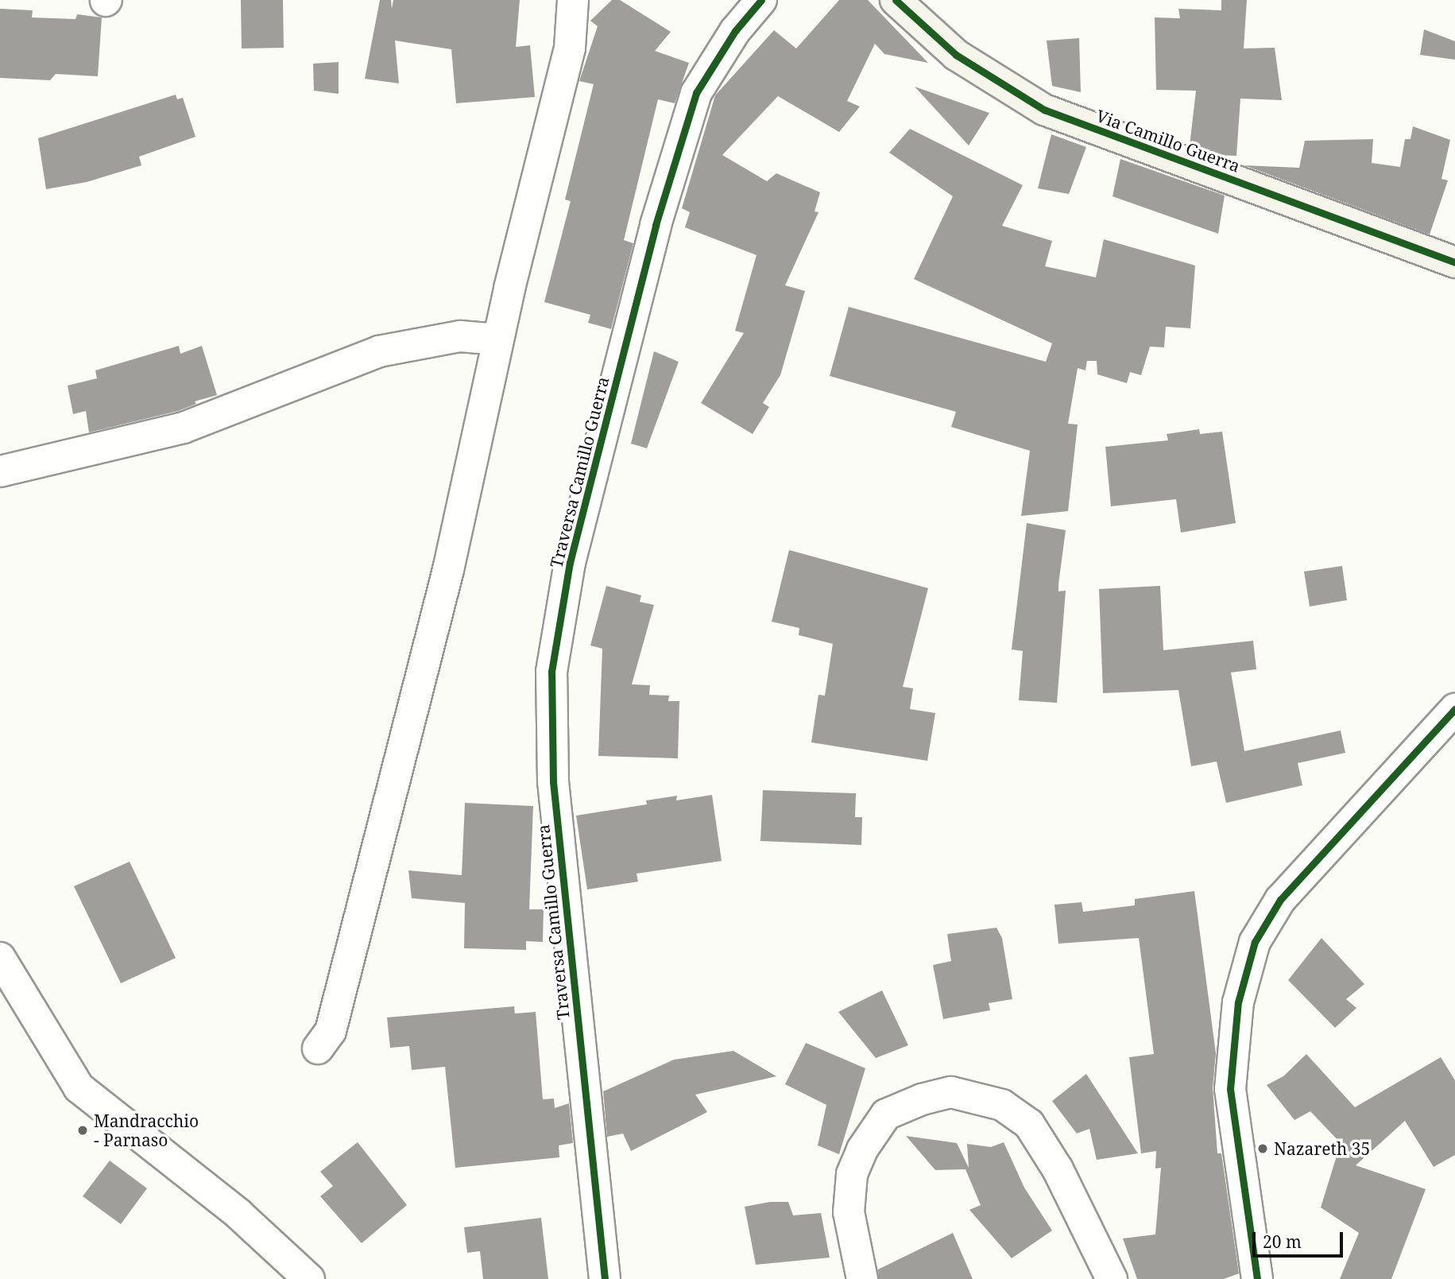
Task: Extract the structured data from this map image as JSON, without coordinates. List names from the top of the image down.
{
  "streets": {
    "street": ["Via Camillo Guerra", "Traversa Camillo Guerra"]
  },
  "places": ["Mandracchio - Parnaso", "Nazareth 35"],
  "scale_bar": "20 m"
}
